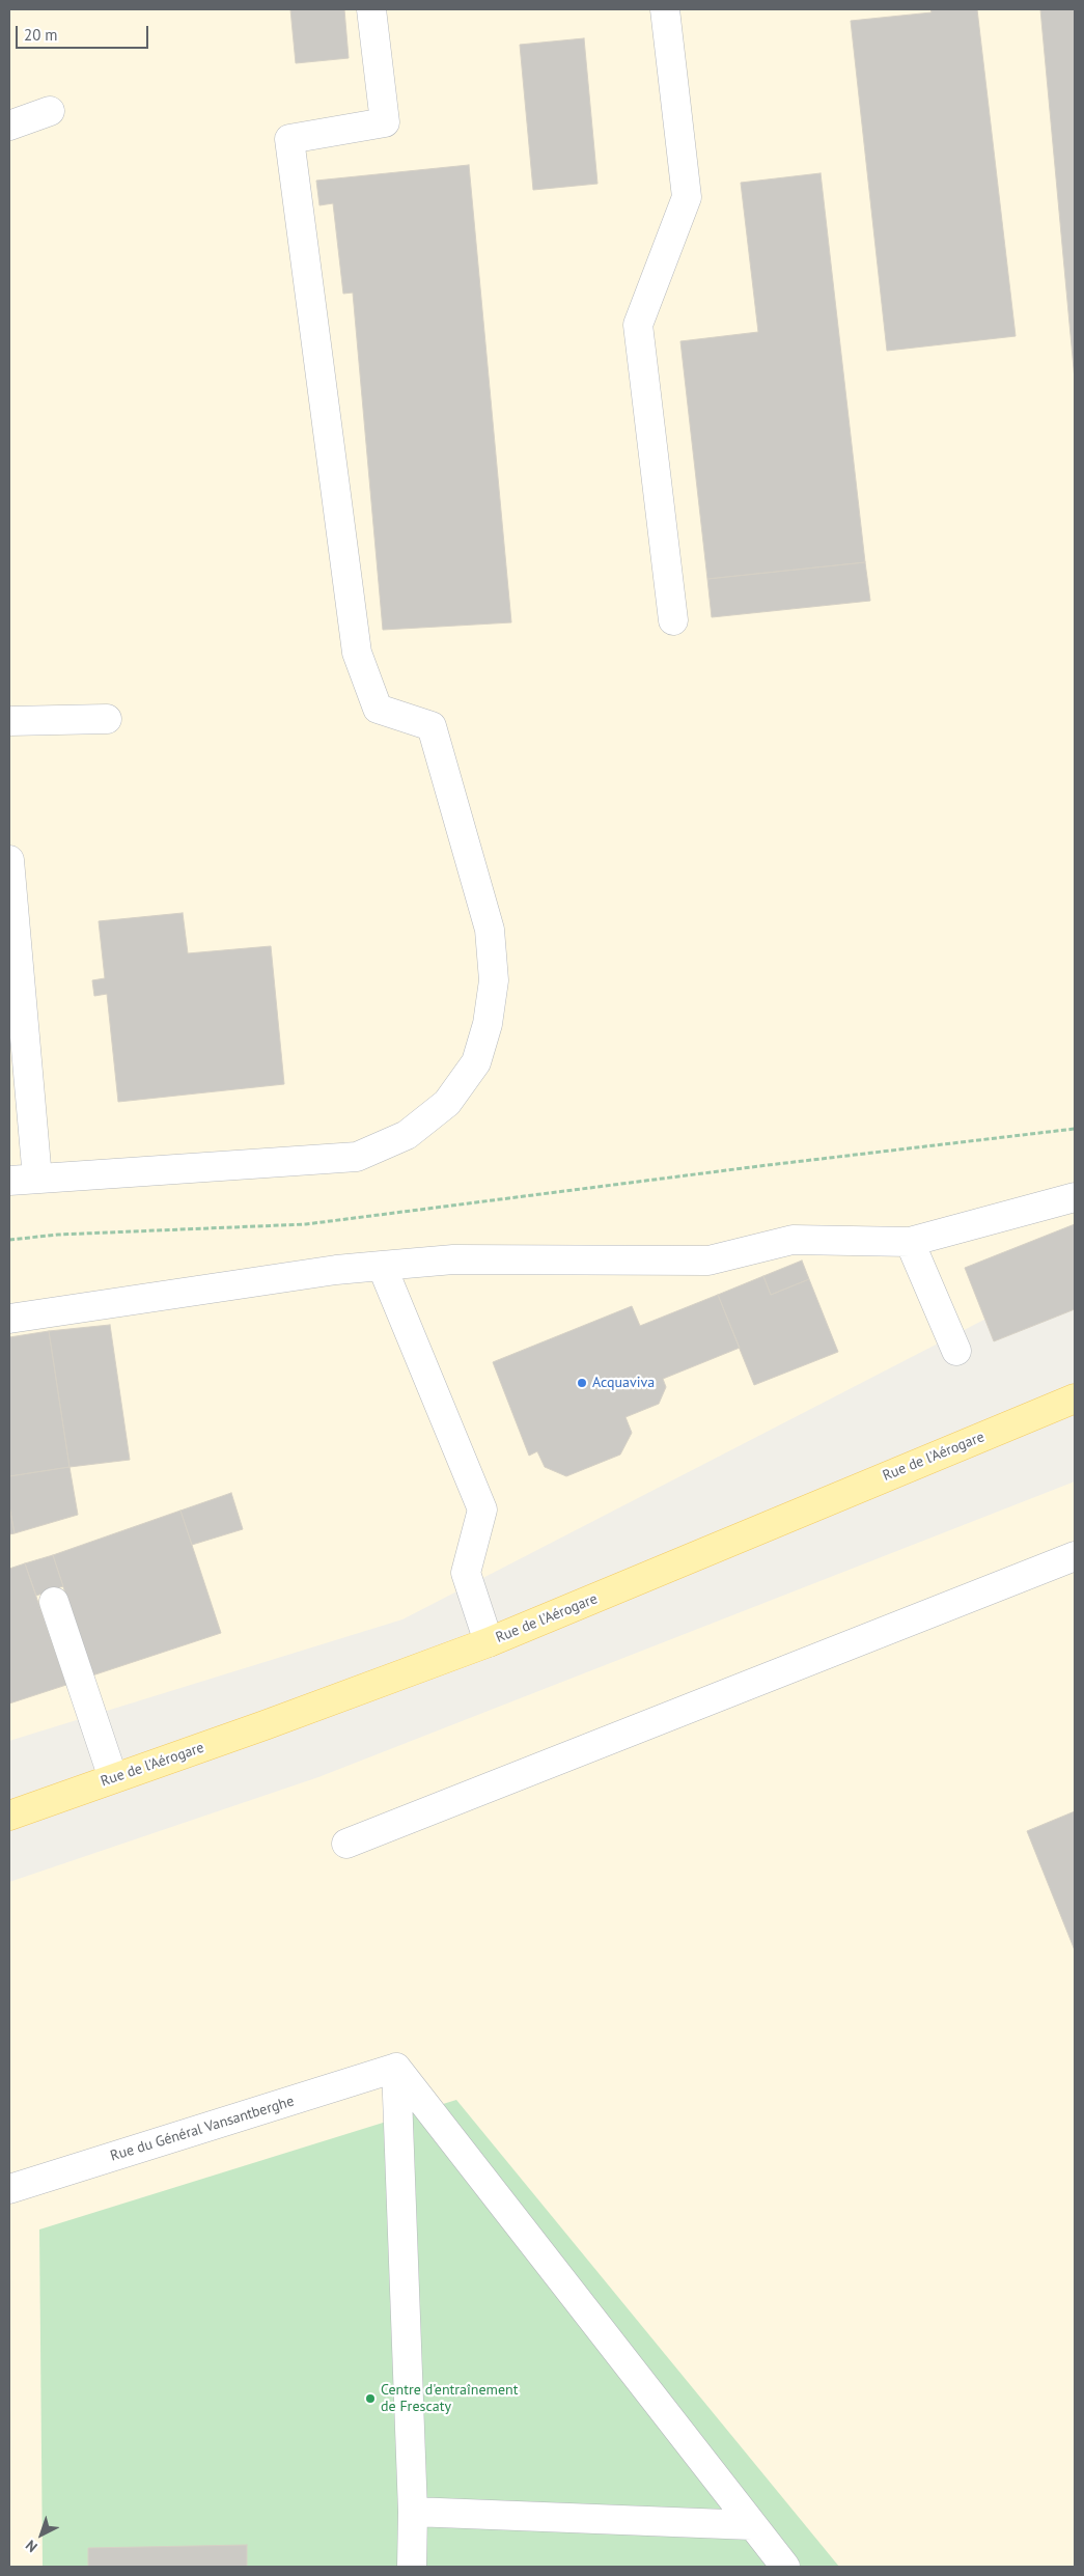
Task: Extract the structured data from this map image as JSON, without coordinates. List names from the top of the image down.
{
  "streets": {
    "main road": ["Rue de l'Aérogare"],
    "street": ["Rue du Général Vansantberghe"]
  },
  "places": ["Acquaviva", "Centre d'entraînement de Frescaty"],
  "scale_bar": "20 m",
  "north": "bottom left"
}
